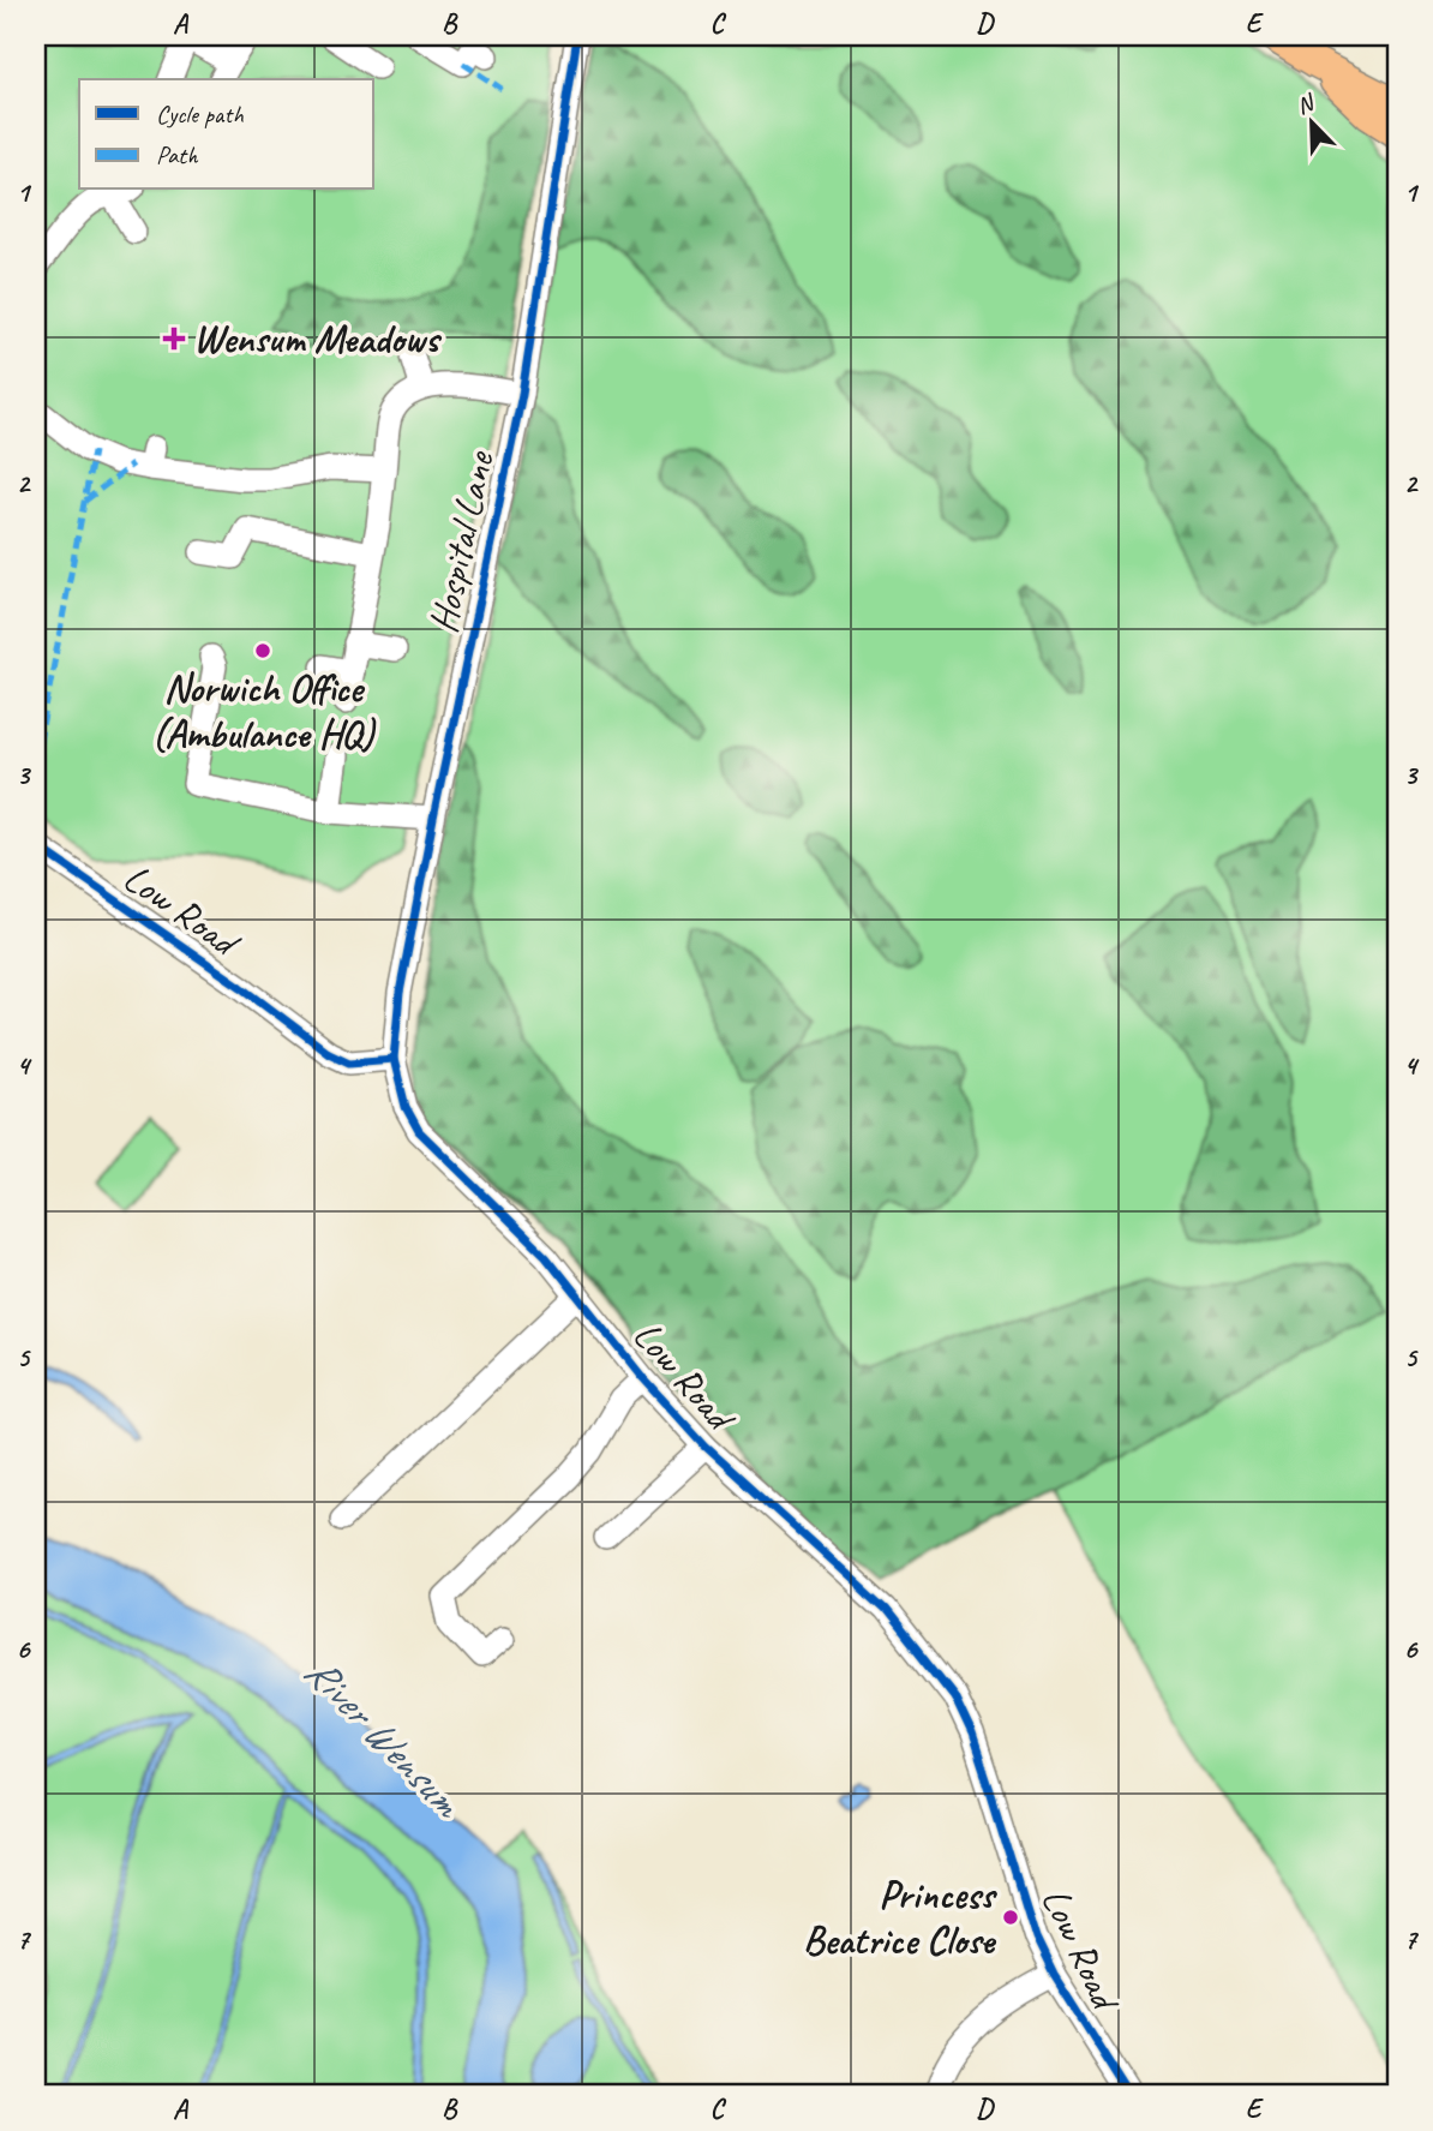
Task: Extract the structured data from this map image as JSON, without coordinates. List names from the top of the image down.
{
  "streets": {
    "street": ["Hospital Lane", "Low Road"]
  },
  "crossings": [
    ["Hospital Lane", "Low Road"]
  ],
  "water": ["River Wensum"],
  "places": {
    "health": ["Wensum Meadows"],
    "other": ["Norwich Office (Ambulance HQ)", "Princess Beatrice Close"]
  },
  "legend": ["Cycle path", "Path"],
  "north": "top left",
  "grid": {
    "columns": [
      "A",
      "B",
      "C",
      "D",
      "E"
    ],
    "rows": [
      "1",
      "2",
      "3",
      "4",
      "5",
      "6",
      "7"
    ]
  }
}
